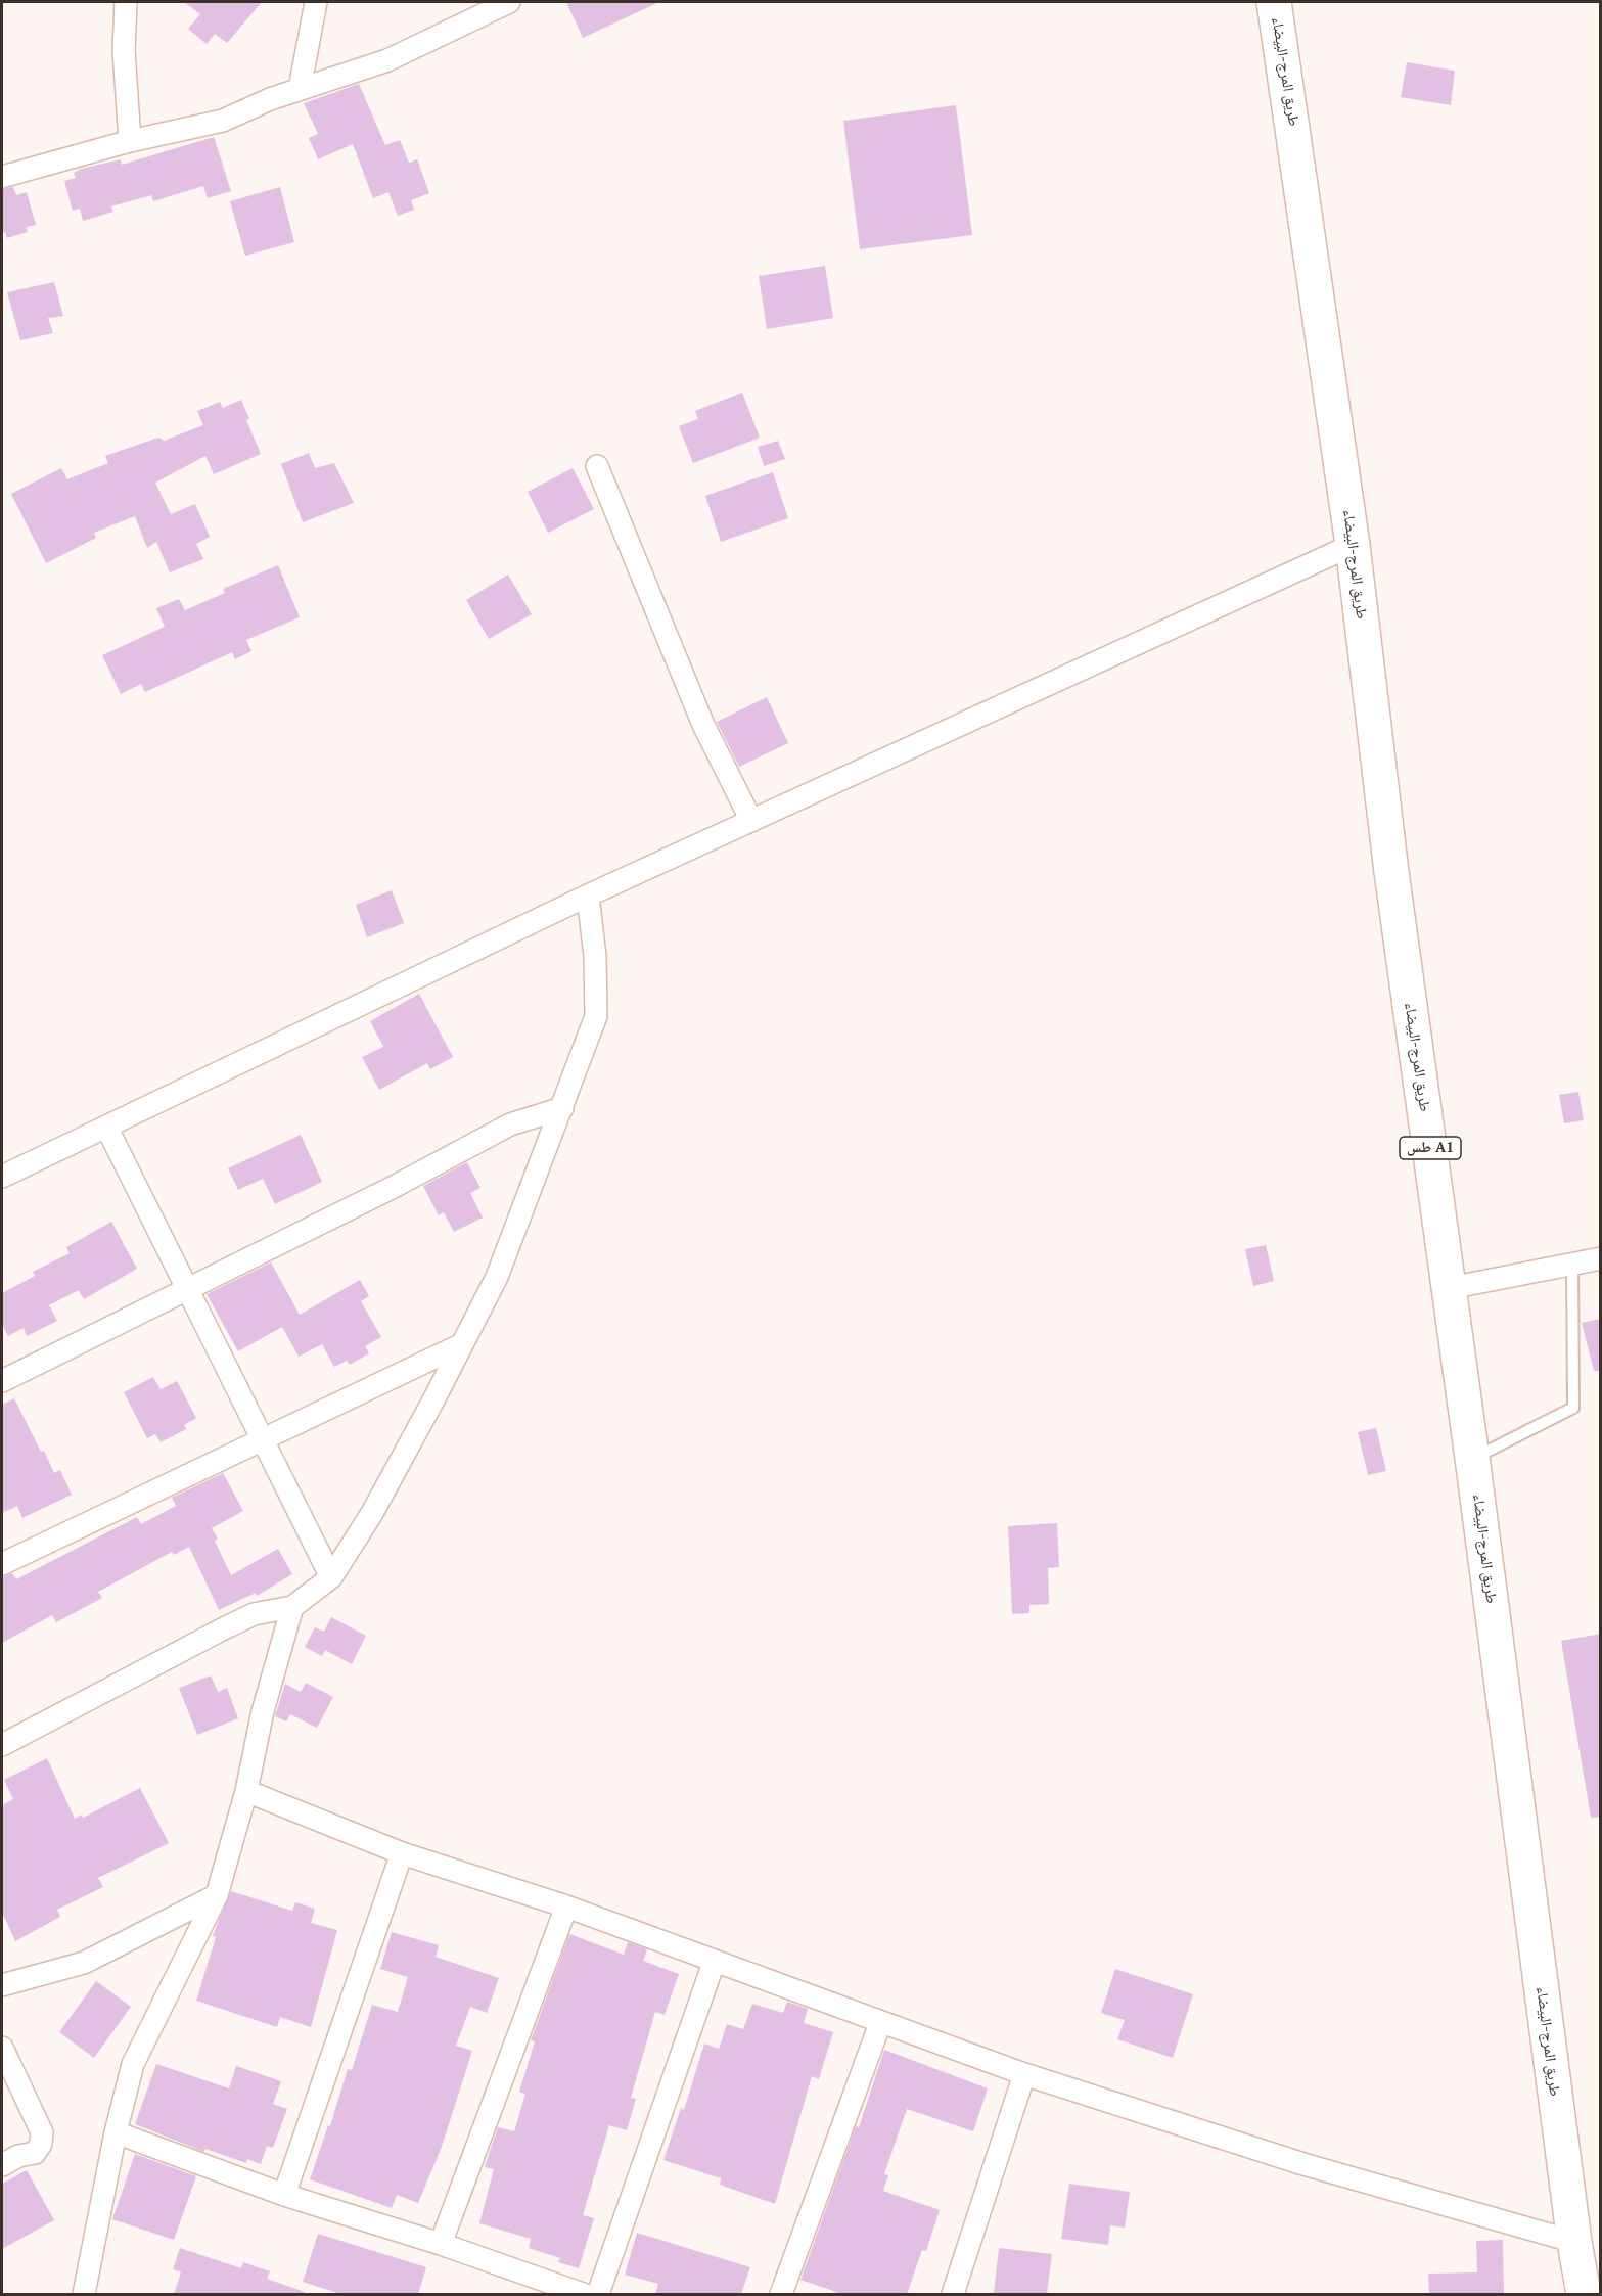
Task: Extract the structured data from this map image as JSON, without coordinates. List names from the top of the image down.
{
  "streets": {
    "highway": ["طريق المرج-البيضاء", "طس A1"]
  }
}
